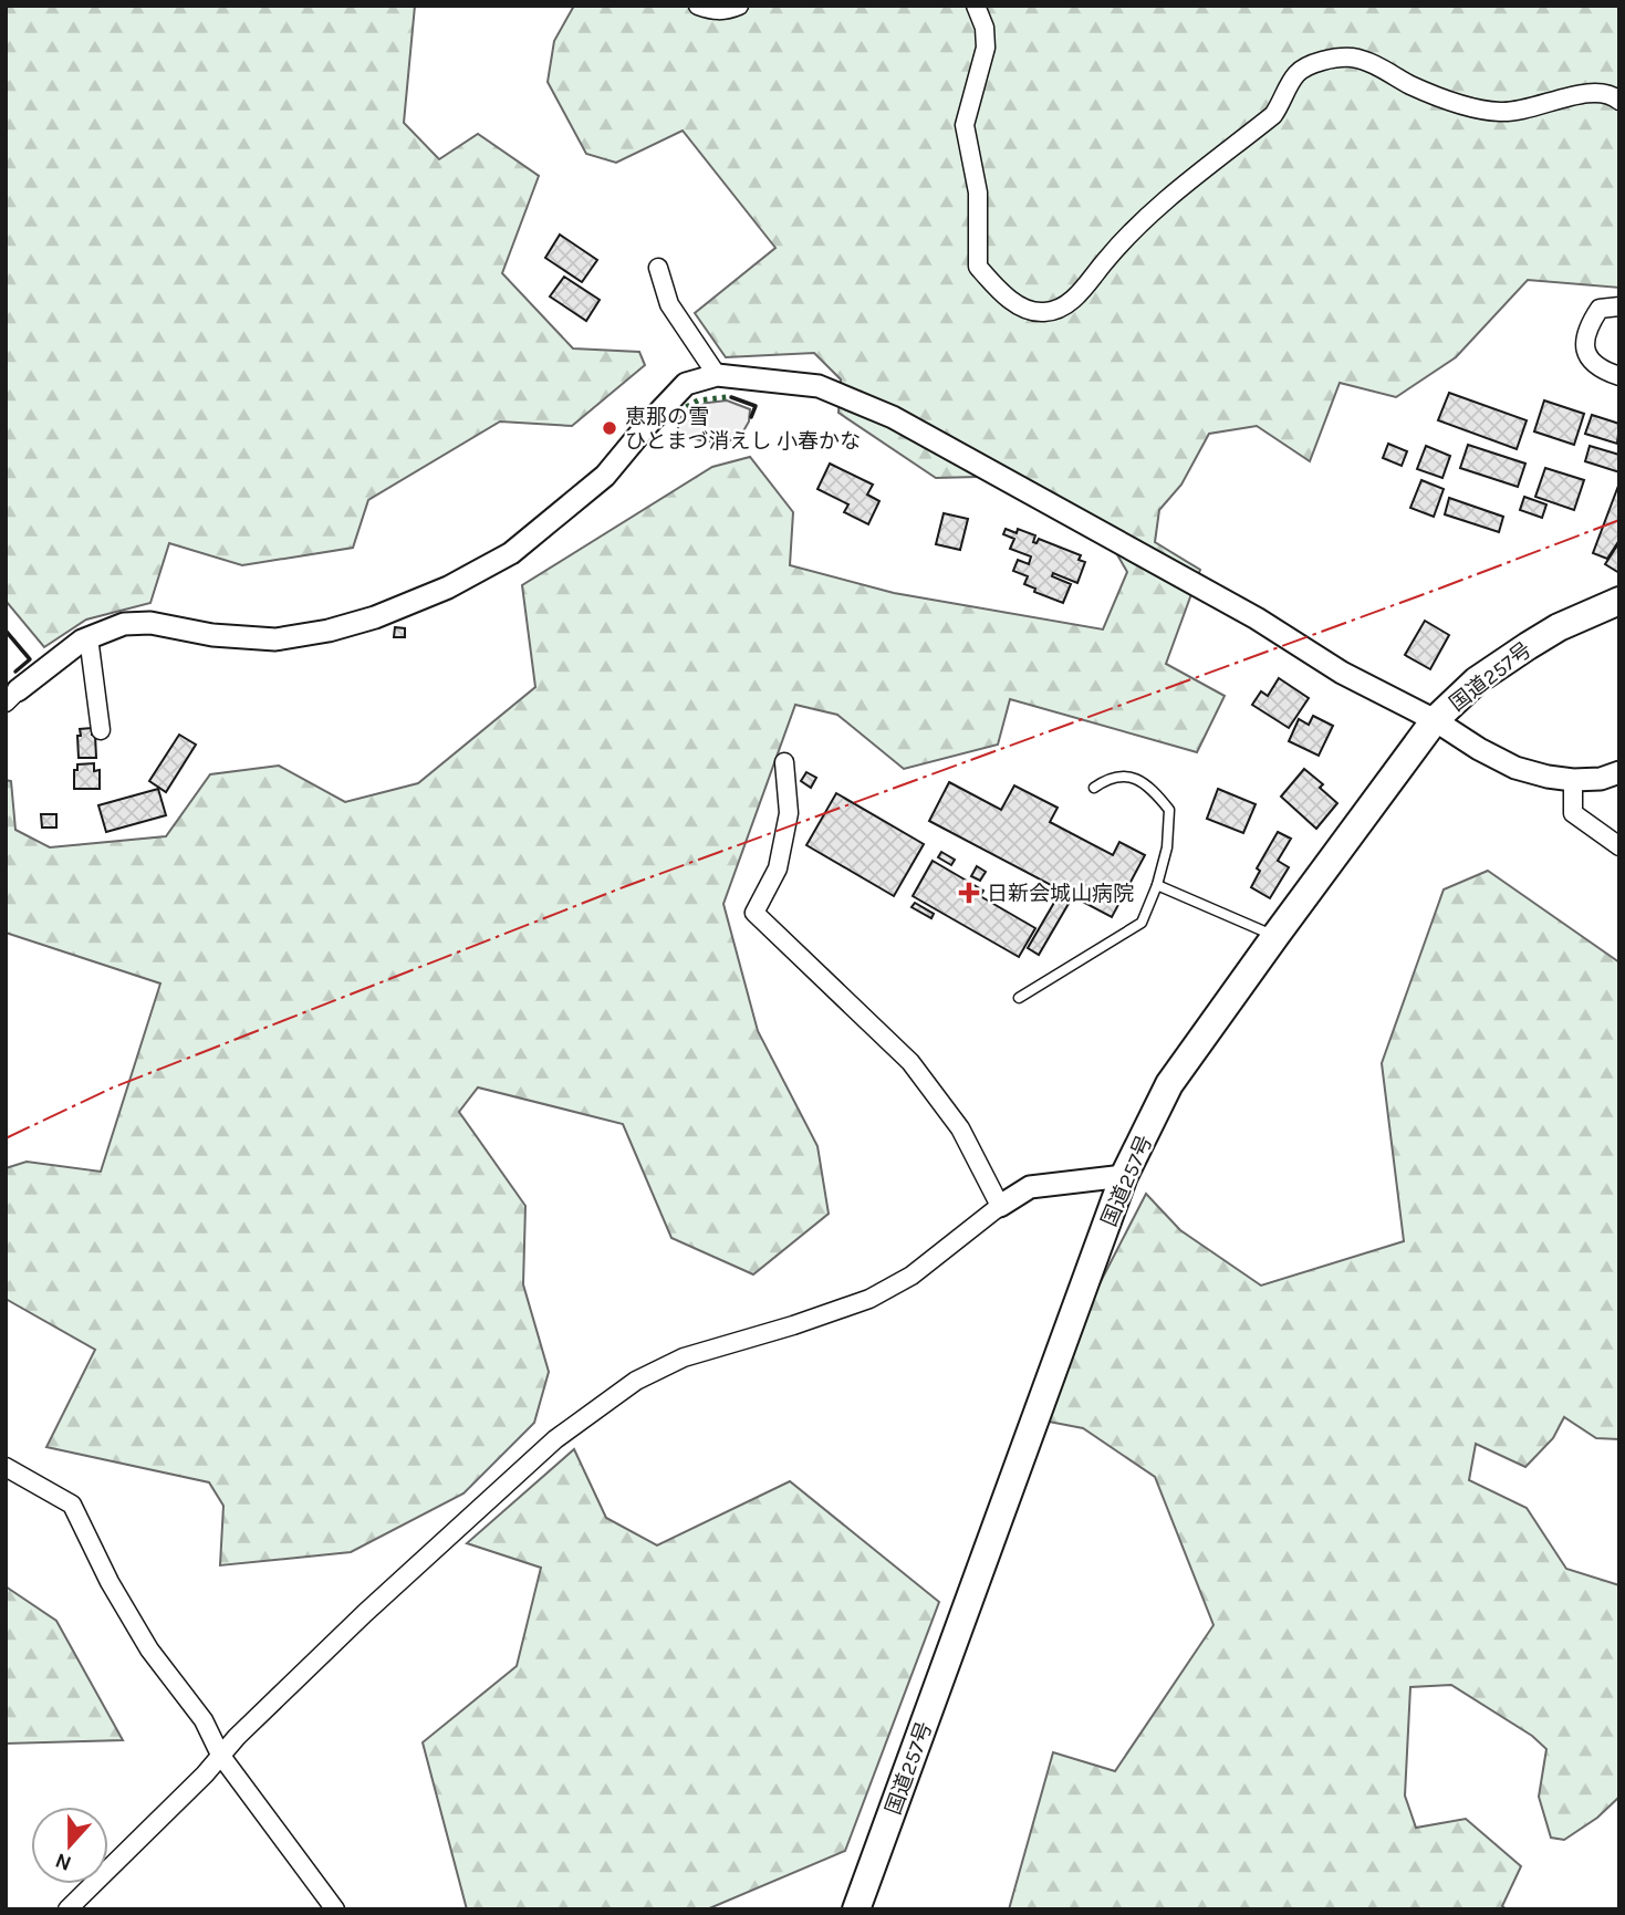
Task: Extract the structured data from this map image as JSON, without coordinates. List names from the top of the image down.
{
  "streets": {
    "highway": ["国道257号"]
  },
  "places": {
    "other": ["恵那の雪 ひとまづ消えし 小春かな"],
    "health": ["日新会城山病院"]
  },
  "north": "bottom"
}
